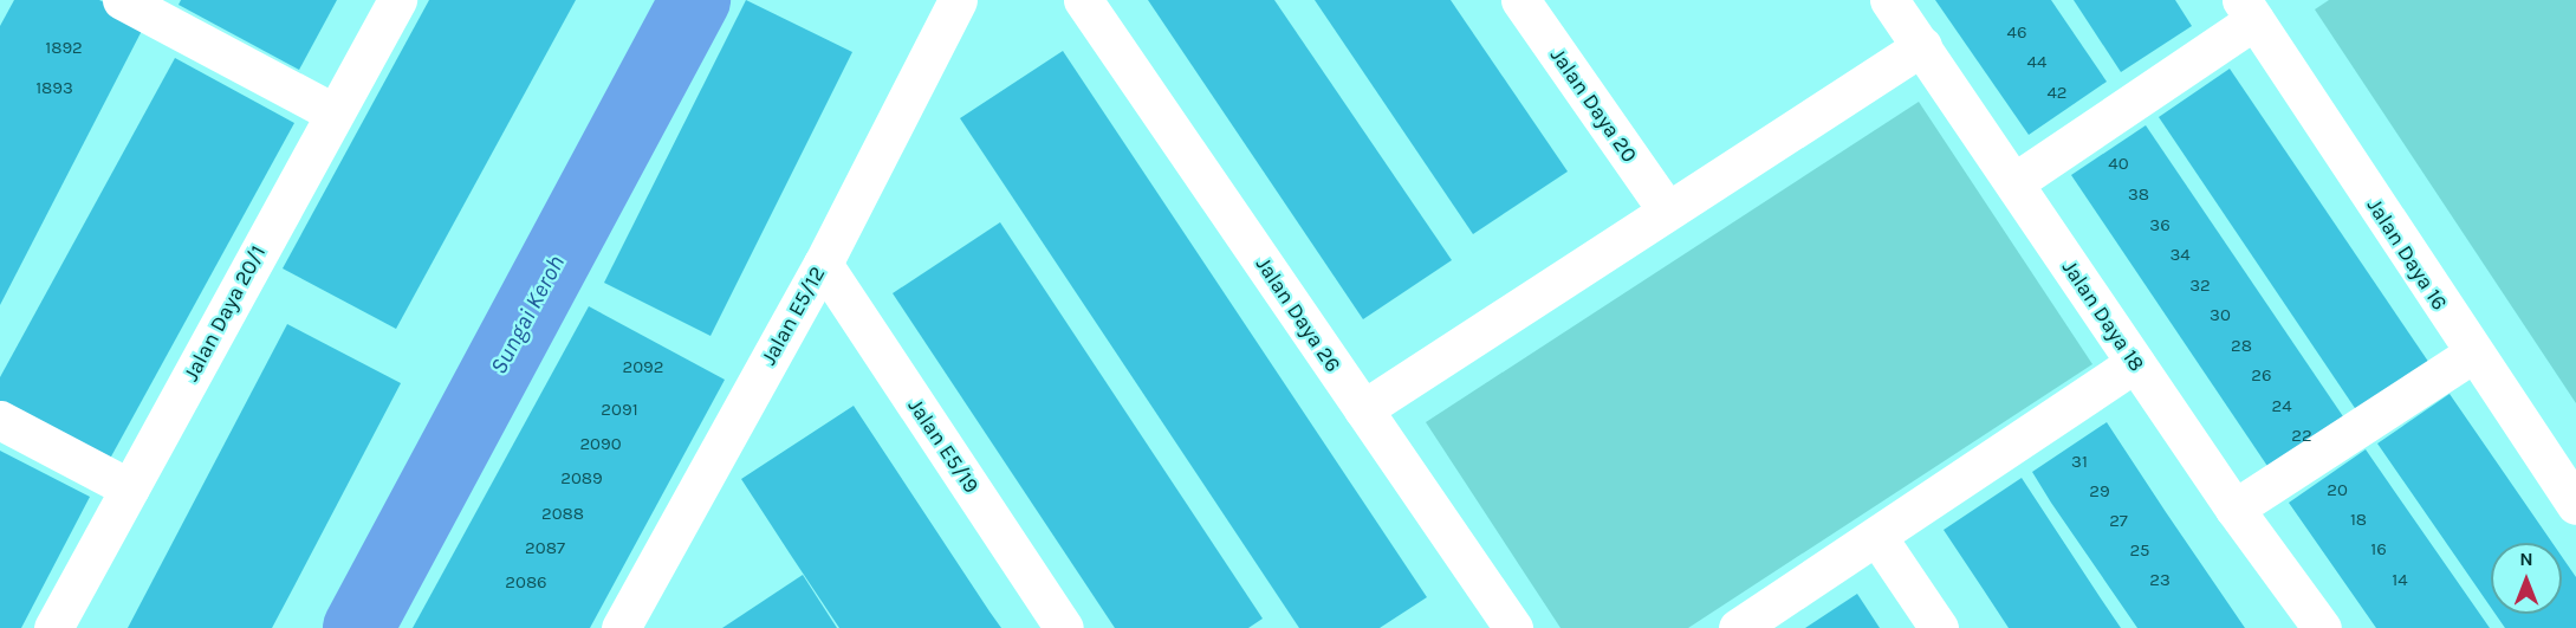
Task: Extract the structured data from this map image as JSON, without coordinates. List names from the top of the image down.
{
  "streets": {
    "street": [
      "Jalan Daya 20",
      "Jalan Daya 16",
      "Jalan Daya 20/1",
      "Jalan Daya 26",
      "Jalan E5/12",
      "Jalan Daya 18",
      "Jalan E5/19"
    ]
  },
  "crossings": [
    ["Jalan E5/12", "Jalan E5/19"]
  ],
  "water": ["Sungai Keroh"],
  "house_numbers": [
    "46",
    "1892",
    "44",
    "1893",
    "42",
    "40",
    "38",
    "36",
    "34",
    "32",
    "30",
    "28",
    "2092",
    "26",
    "24",
    "2091",
    "22",
    "2090",
    "31",
    "2089",
    "20",
    "29",
    "2088",
    "18",
    "27",
    "2087",
    "16",
    "25",
    "23",
    "14",
    "2086"
  ],
  "north": "top"
}
